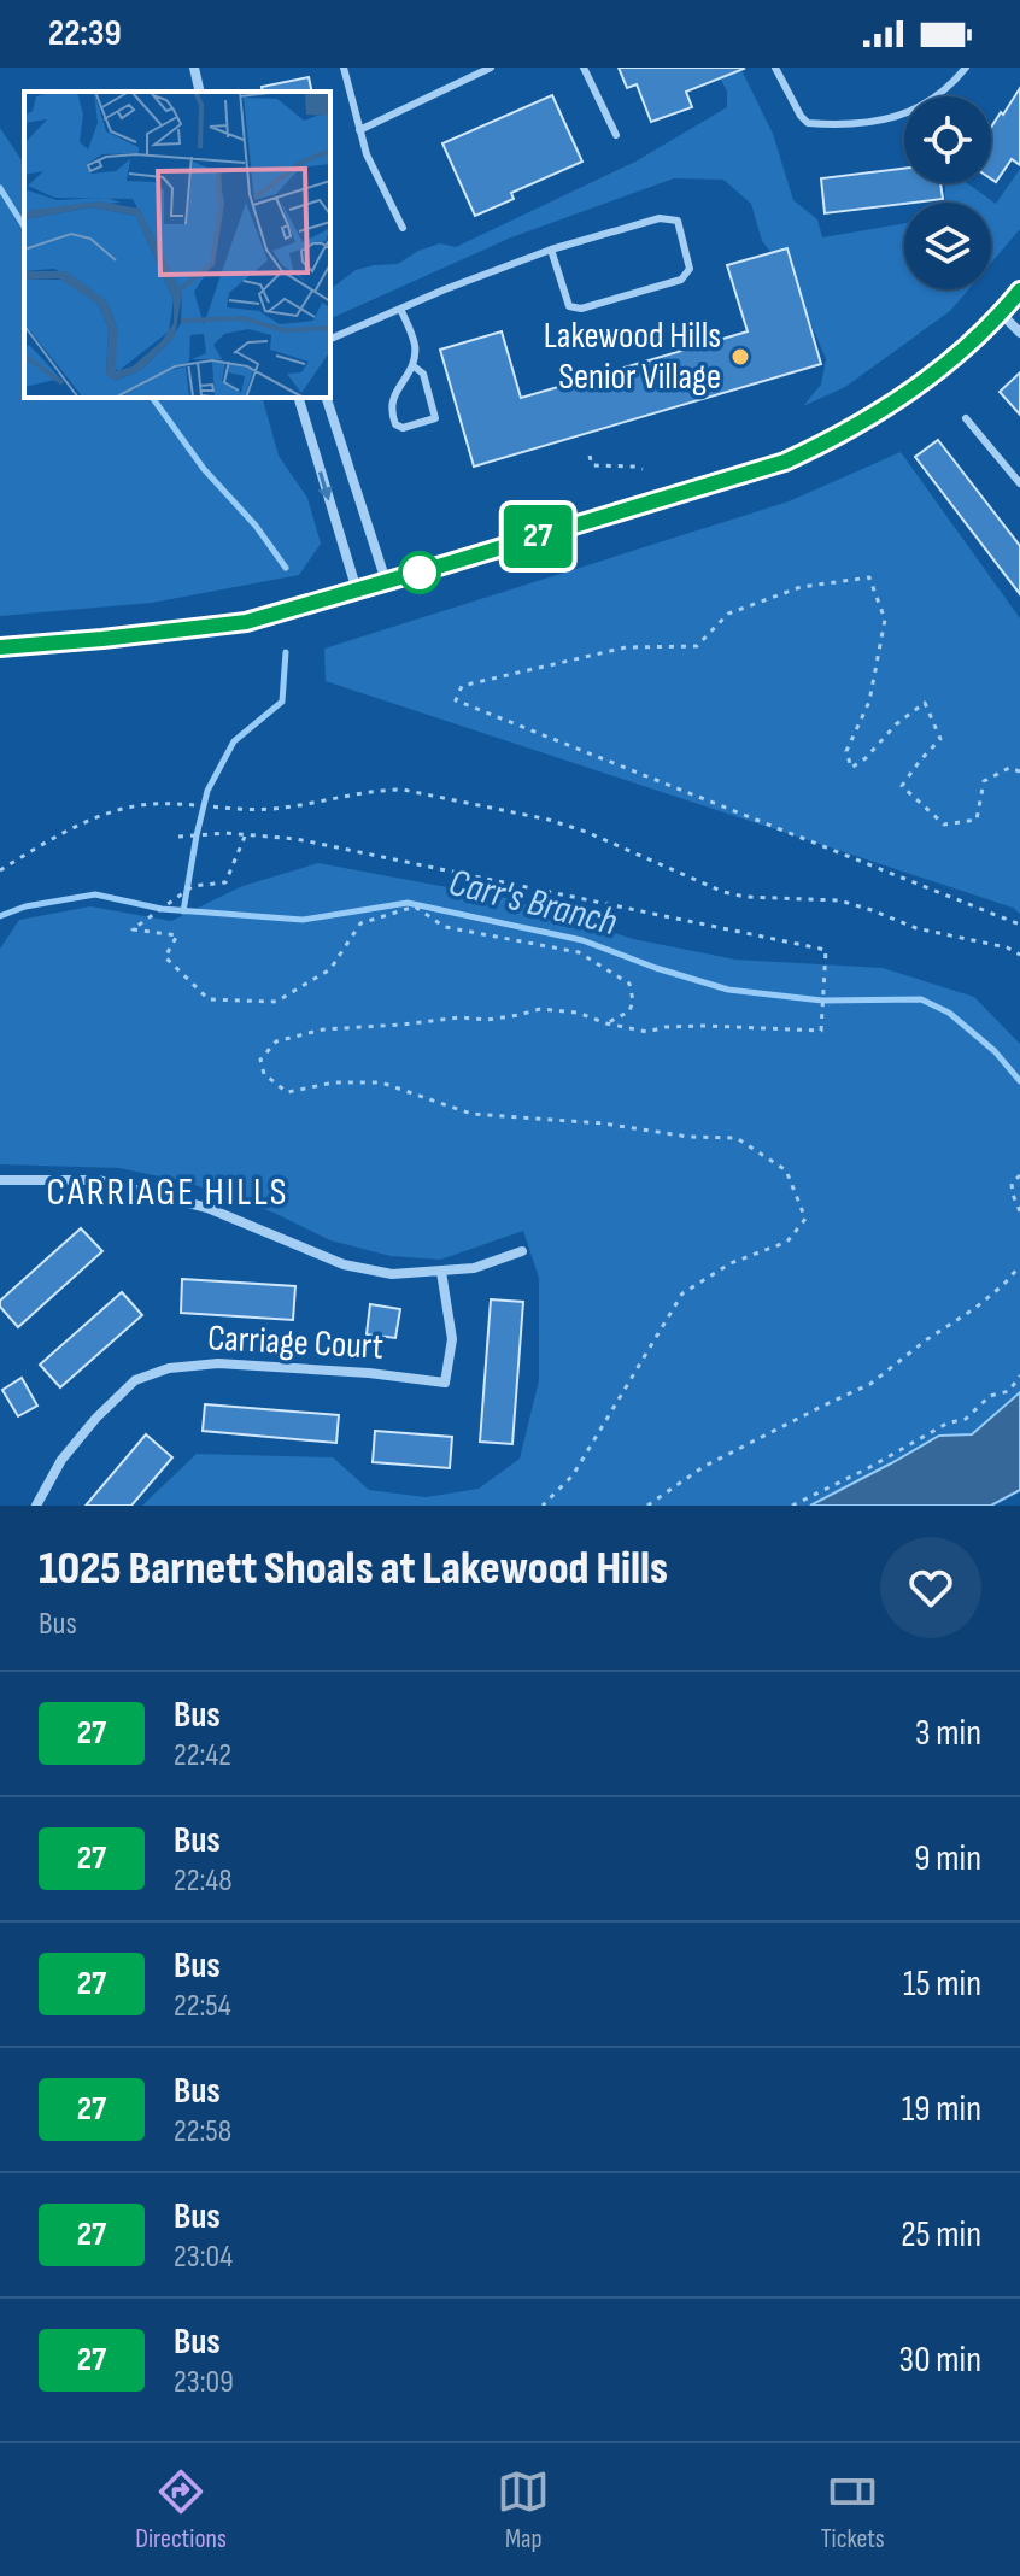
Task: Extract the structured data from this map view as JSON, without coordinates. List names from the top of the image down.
{
  "streets": {
    "street": ["Carriage Court"]
  },
  "districts": ["CARRIAGE HILLS"],
  "water": ["Carr's Branch"],
  "places": ["Lakewood Hills Senior Village"],
  "lines": ["bus line 27"],
  "page": {
    "status": "22:39",
    "on_map": "27",
    "heading": ["1025 Barnett Shoals at Lakewood Hills", "Bus"],
    "list": [
      {
        "mark": "27",
        "name": "Bus",
        "note": "22:42",
        "value": "3 min"
      },
      {
        "mark": "27",
        "name": "Bus",
        "note": "22:48",
        "value": "9 min"
      },
      {
        "mark": "27",
        "name": "Bus",
        "note": "22:54",
        "value": "15 min"
      },
      {
        "mark": "27",
        "name": "Bus",
        "note": "22:58",
        "value": "19 min"
      },
      {
        "mark": "27",
        "name": "Bus",
        "note": "23:04",
        "value": "25 min"
      },
      {
        "mark": "27",
        "name": "Bus",
        "note": "23:09",
        "value": "30 min"
      }
    ],
    "tabs": ["Directions", "Map", "Tickets"]
  }
}
